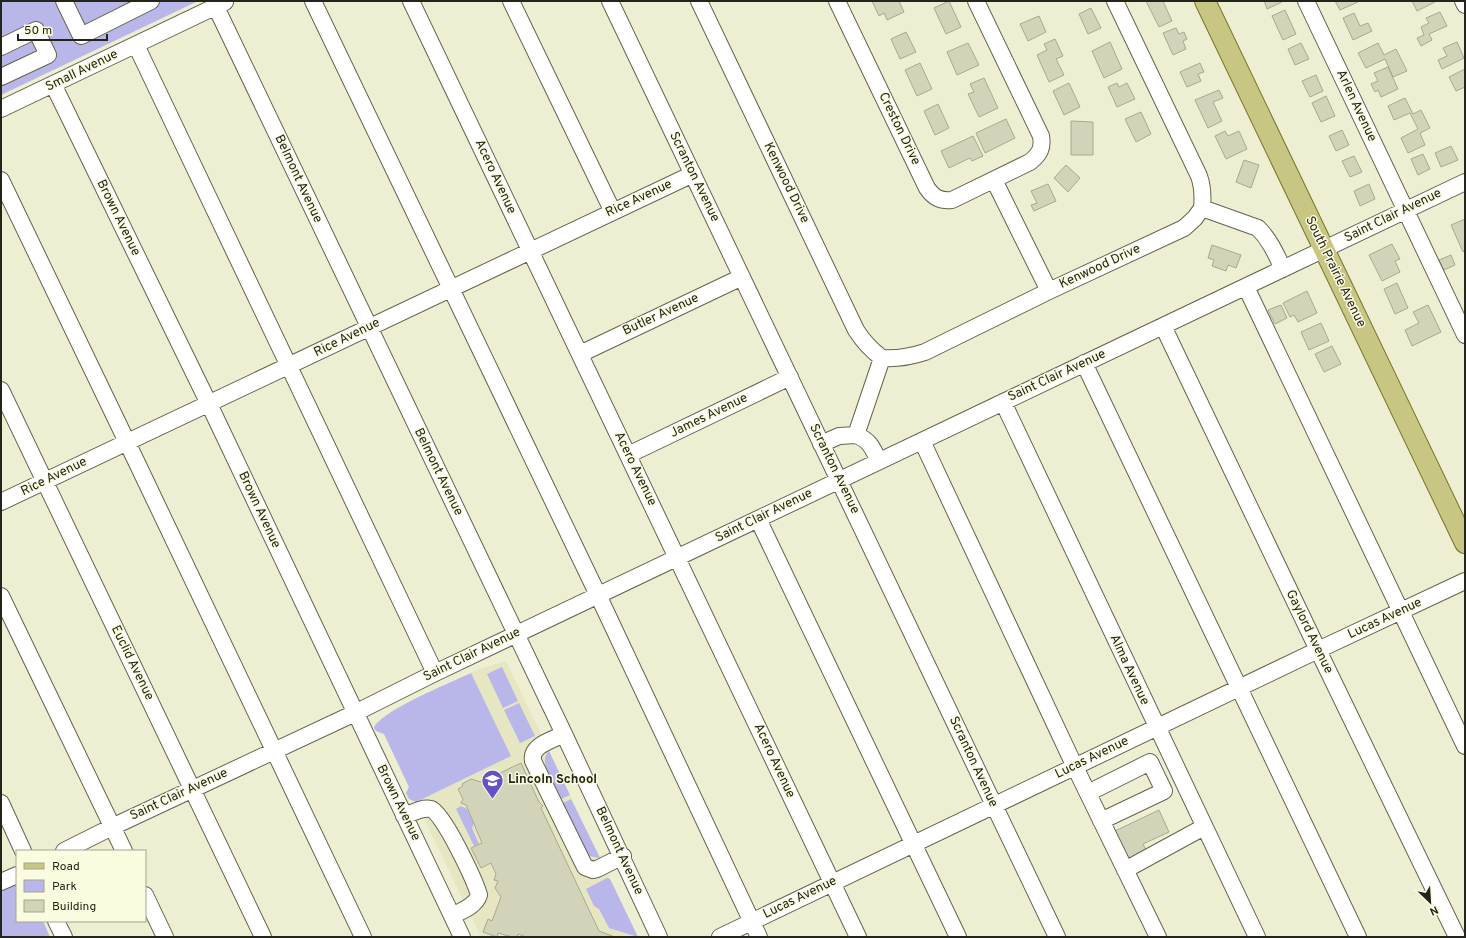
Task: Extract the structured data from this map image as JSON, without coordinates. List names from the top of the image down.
{
  "streets": {
    "main road": ["South Prairie Avenue"],
    "street": [
      "Small Avenue",
      "Arlen Avenue",
      "Creston Drive",
      "Acero Avenue",
      "Scranton Avenue",
      "Belmont Avenue",
      "Kenwood Drive",
      "Rice Avenue",
      "Saint Clair Avenue",
      "Brown Avenue",
      "Butler Avenue",
      "James Avenue",
      "Lucas Avenue",
      "Gaylord Avenue",
      "Euclid Avenue",
      "Alma Avenue"
    ]
  },
  "crossings": [
    ["Small Avenue", "Belmont Avenue"],
    ["Small Avenue", "Brown Avenue"],
    ["Arlen Avenue", "Saint Clair Avenue"],
    ["Acero Avenue", "Rice Avenue"],
    ["Acero Avenue", "Saint Clair Avenue"],
    ["Acero Avenue", "Butler Avenue"],
    ["Acero Avenue", "James Avenue"],
    ["Acero Avenue", "Lucas Avenue"],
    ["Scranton Avenue", "Rice Avenue"],
    ["Scranton Avenue", "Saint Clair Avenue"],
    ["Scranton Avenue", "Butler Avenue"],
    ["Scranton Avenue", "James Avenue"],
    ["Scranton Avenue", "Lucas Avenue"],
    ["Belmont Avenue", "Rice Avenue"],
    ["Belmont Avenue", "Saint Clair Avenue"],
    ["Rice Avenue", "Brown Avenue"],
    ["Rice Avenue", "Euclid Avenue"],
    ["Saint Clair Avenue", "Brown Avenue"],
    ["Saint Clair Avenue", "South Prairie Avenue"],
    ["Saint Clair Avenue", "Gaylord Avenue"],
    ["Saint Clair Avenue", "Euclid Avenue"],
    ["Saint Clair Avenue", "Alma Avenue"],
    ["Lucas Avenue", "Gaylord Avenue"],
    ["Lucas Avenue", "Alma Avenue"]
  ],
  "places": {
    "school or university": ["Lincoln School"]
  },
  "legend": ["Road", "Park", "Building"],
  "scale_bar": "50 m",
  "north": "bottom right"
}
